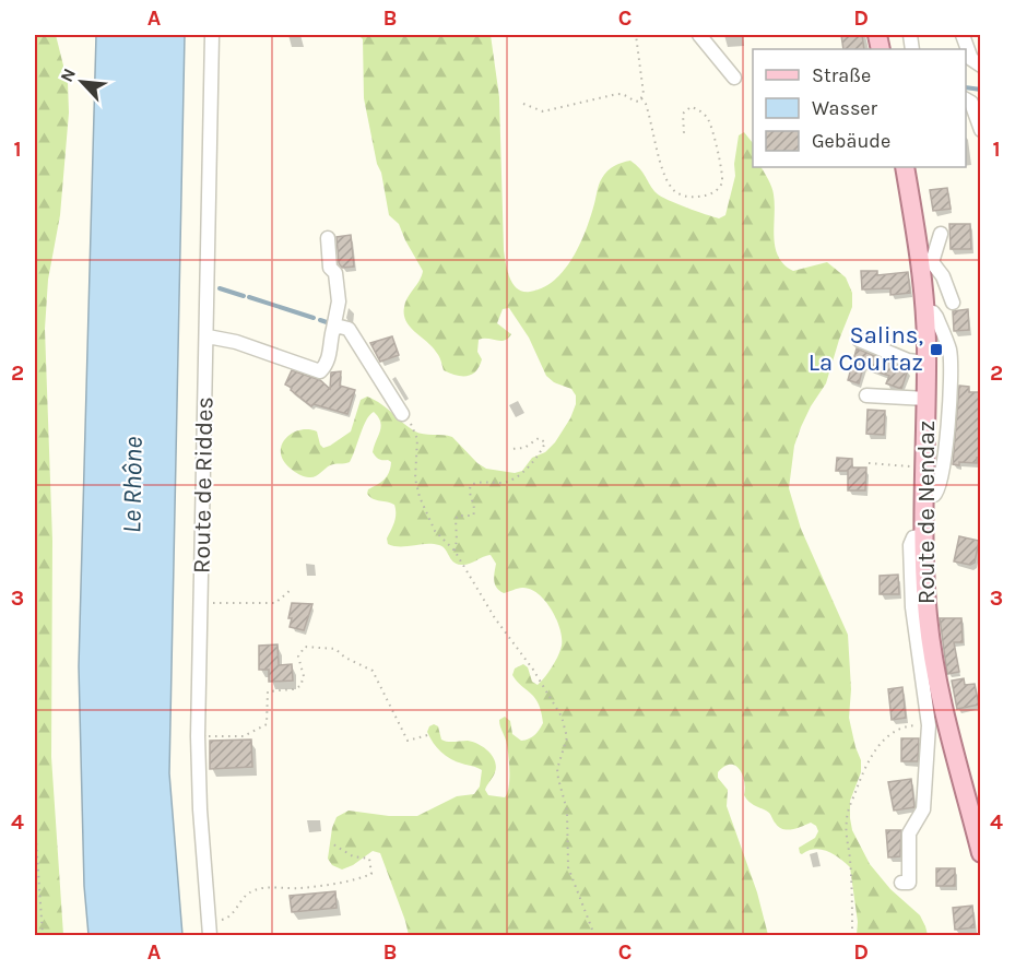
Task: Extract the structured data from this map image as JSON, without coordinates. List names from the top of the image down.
{
  "streets": {
    "main road": ["Route de Nendaz"],
    "street": ["Route de Riddes"]
  },
  "water": ["Le Rhône"],
  "places": {
    "transit": ["Salins, La Courtaz"]
  },
  "legend": ["Straße", "Wasser", "Gebäude"],
  "north": "top left",
  "grid": {
    "columns": [
      "A",
      "B",
      "C",
      "D"
    ],
    "rows": [
      "1",
      "2",
      "3",
      "4"
    ]
  }
}
